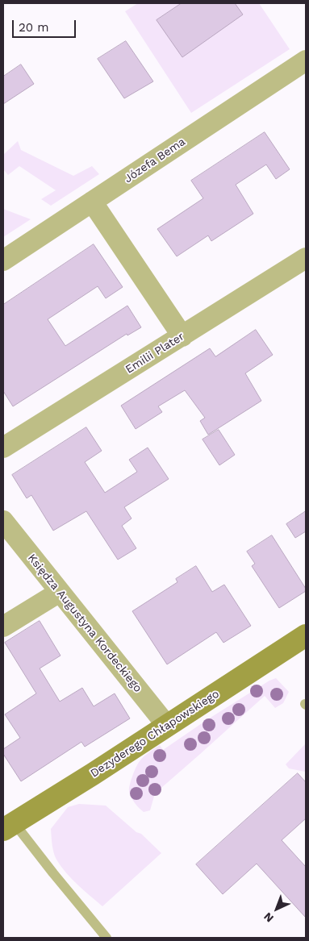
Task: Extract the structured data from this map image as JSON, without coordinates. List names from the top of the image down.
{
  "streets": {
    "street": [
      "Józefa Bema",
      "Emilii Plater",
      "Księdza Augustyna Kordeckiego",
      "Dezyderego Chłapowskiego"
    ]
  },
  "crossings": [
    ["Księdza Augustyna Kordeckiego", "Dezyderego Chłapowskiego"]
  ],
  "scale_bar": "20 m",
  "north": "bottom left"
}
